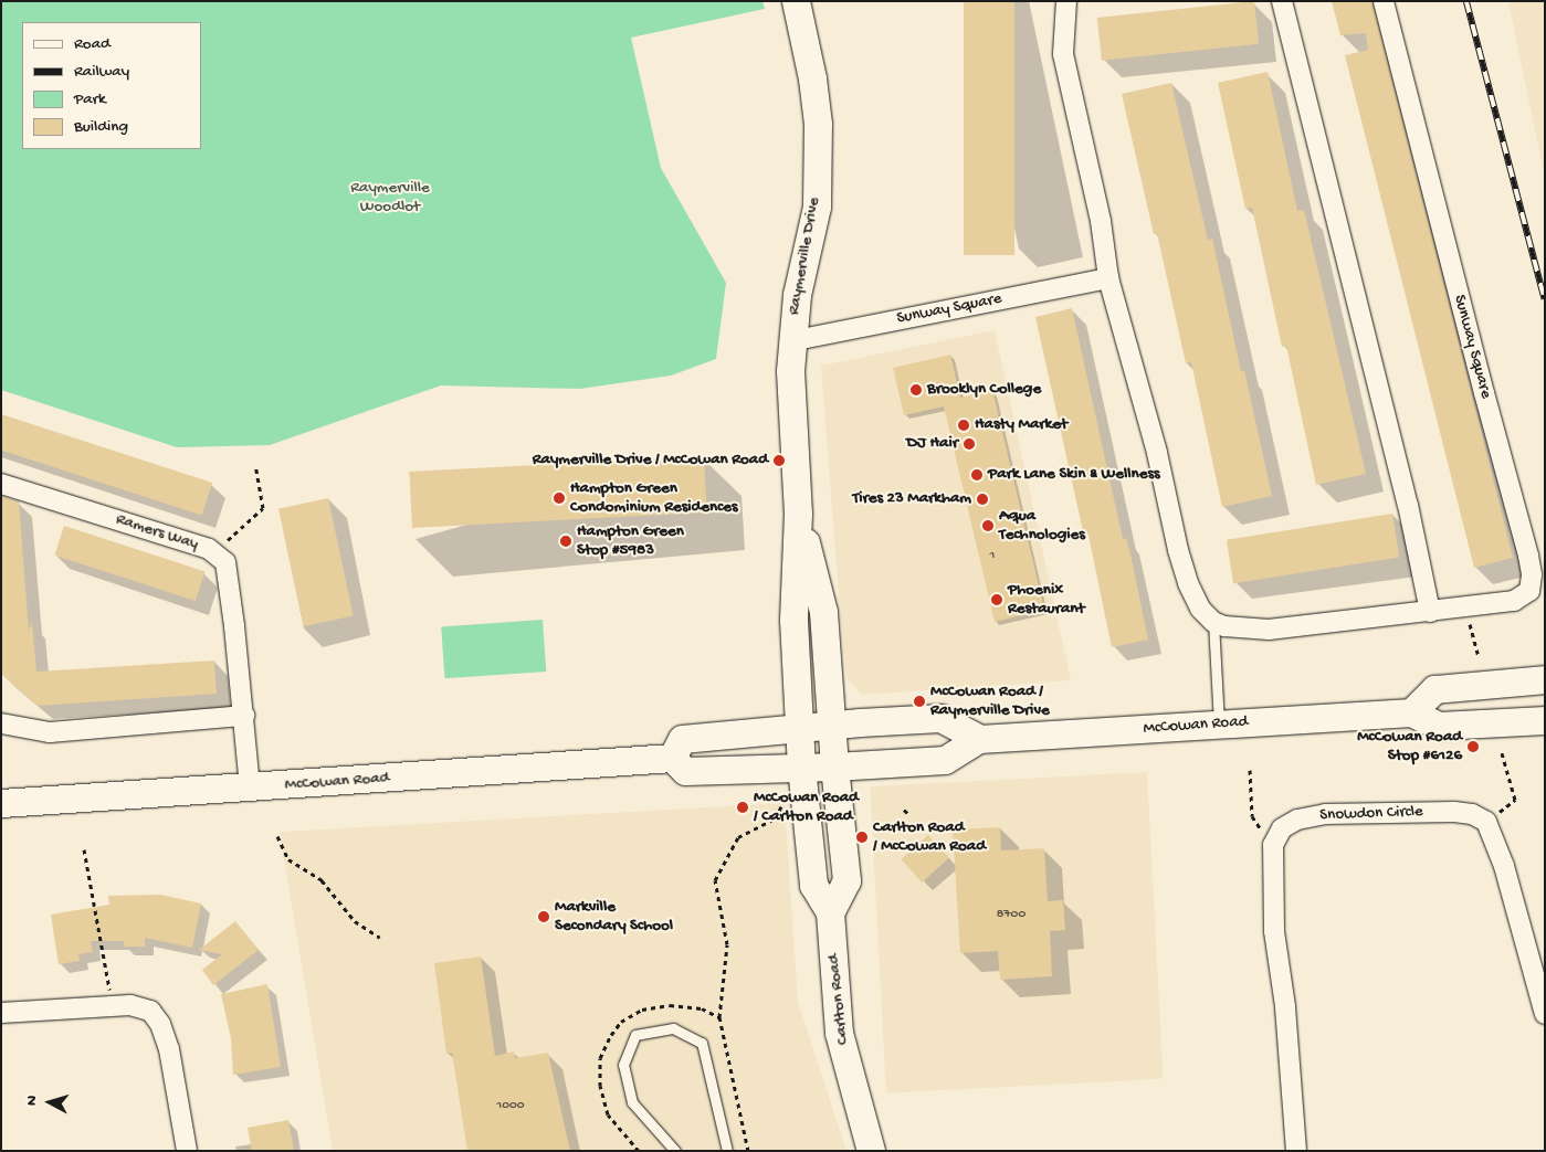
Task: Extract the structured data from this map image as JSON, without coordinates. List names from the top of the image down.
{
  "streets": {
    "main road": ["Raymerville Drive", "McCowan Road", "Carlton Road"],
    "street": ["Sunway Square", "Ramers Way", "Snowdon Circle"]
  },
  "crossings": [
    ["Raymerville Drive", "Sunway Square"],
    ["Raymerville Drive", "McCowan Road"],
    ["Raymerville Drive", "Carlton Road"],
    ["Ramers Way", "McCowan Road"],
    ["McCowan Road", "Carlton Road"]
  ],
  "parks": ["Raymerville Woodlot"],
  "places": [
    "Brooklyn College",
    "Hasty Market",
    "DJ Hair",
    "Raymerville Drive / McCowan Road",
    "Park Lane Skin & Wellness",
    "Hampton Green Condominium Residences",
    "Tires 23 Markham",
    "Aqua Technologies",
    "Hampton Green Stop #5983",
    "Phoenix Restaurant",
    "McCowan Road / Raymerville Drive",
    "McCowan Road Stop #6126",
    "McCowan Road / Carlton Road",
    "Carlton Road / McCowan Road",
    "Markville Secondary School"
  ],
  "house_numbers": ["1", "8700", "1000"],
  "legend": [
    "Road",
    "Railway",
    "Park",
    "Building"
  ],
  "north": "left"
}
